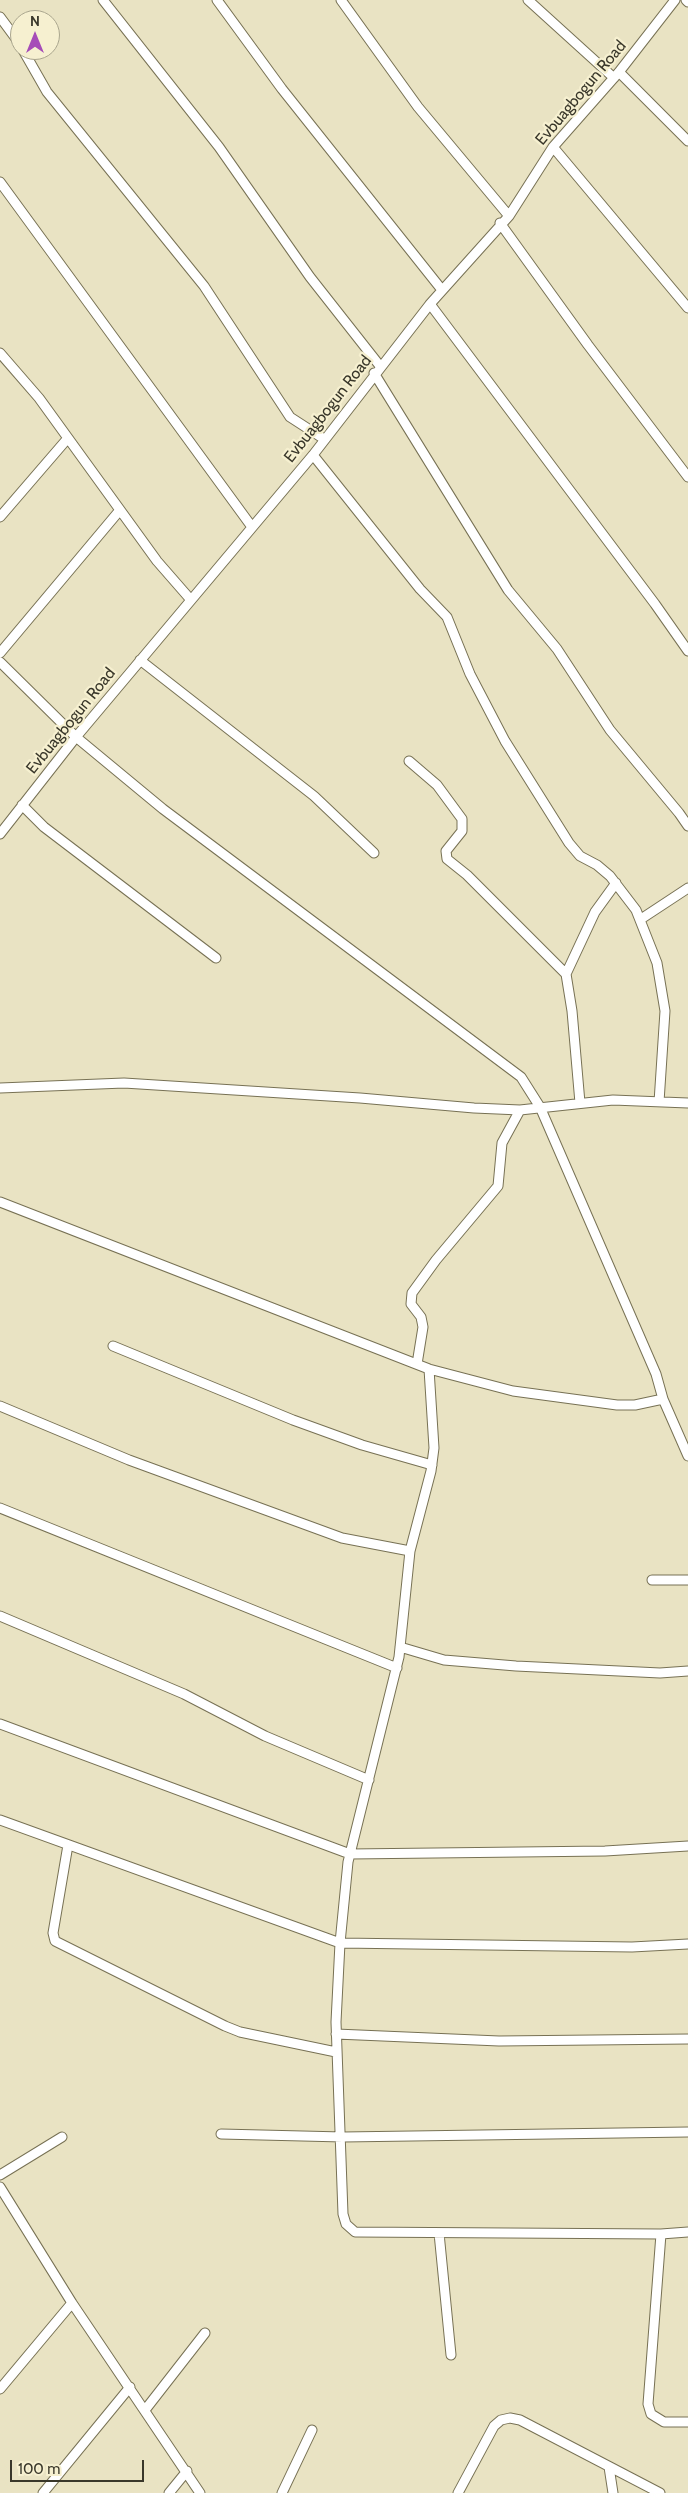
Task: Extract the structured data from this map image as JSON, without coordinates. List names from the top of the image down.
{
  "streets": {
    "street": ["Evbuagbogun Road"]
  },
  "scale_bar": "100 m",
  "north": "top"
}
